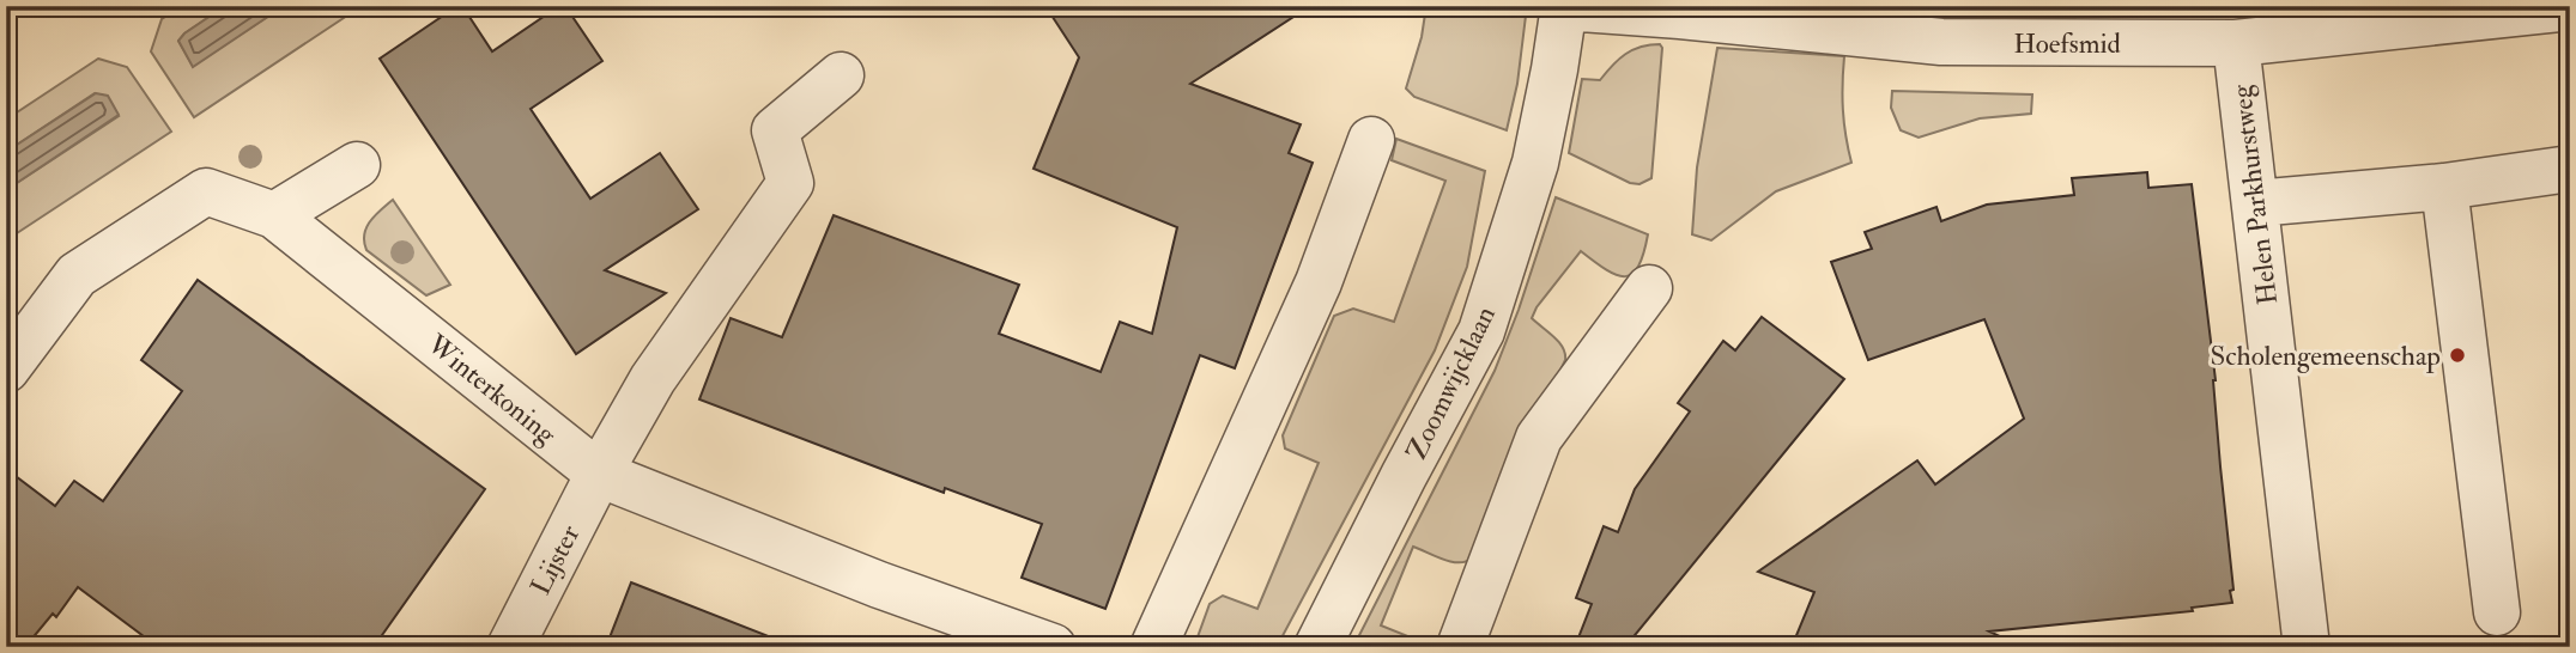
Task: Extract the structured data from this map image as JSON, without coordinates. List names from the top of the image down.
{
  "streets": {
    "street": [
      "Hoefsmid",
      "Helen Parkhurstweg",
      "Zoomwijcklaan",
      "Winterkoning",
      "Lijster"
    ]
  },
  "crossings": [
    ["Hoefsmid", "Helen Parkhurstweg"],
    ["Hoefsmid", "Zoomwijcklaan"],
    ["Winterkoning", "Lijster"]
  ],
  "places": ["Scholengemeenschap"]
}
